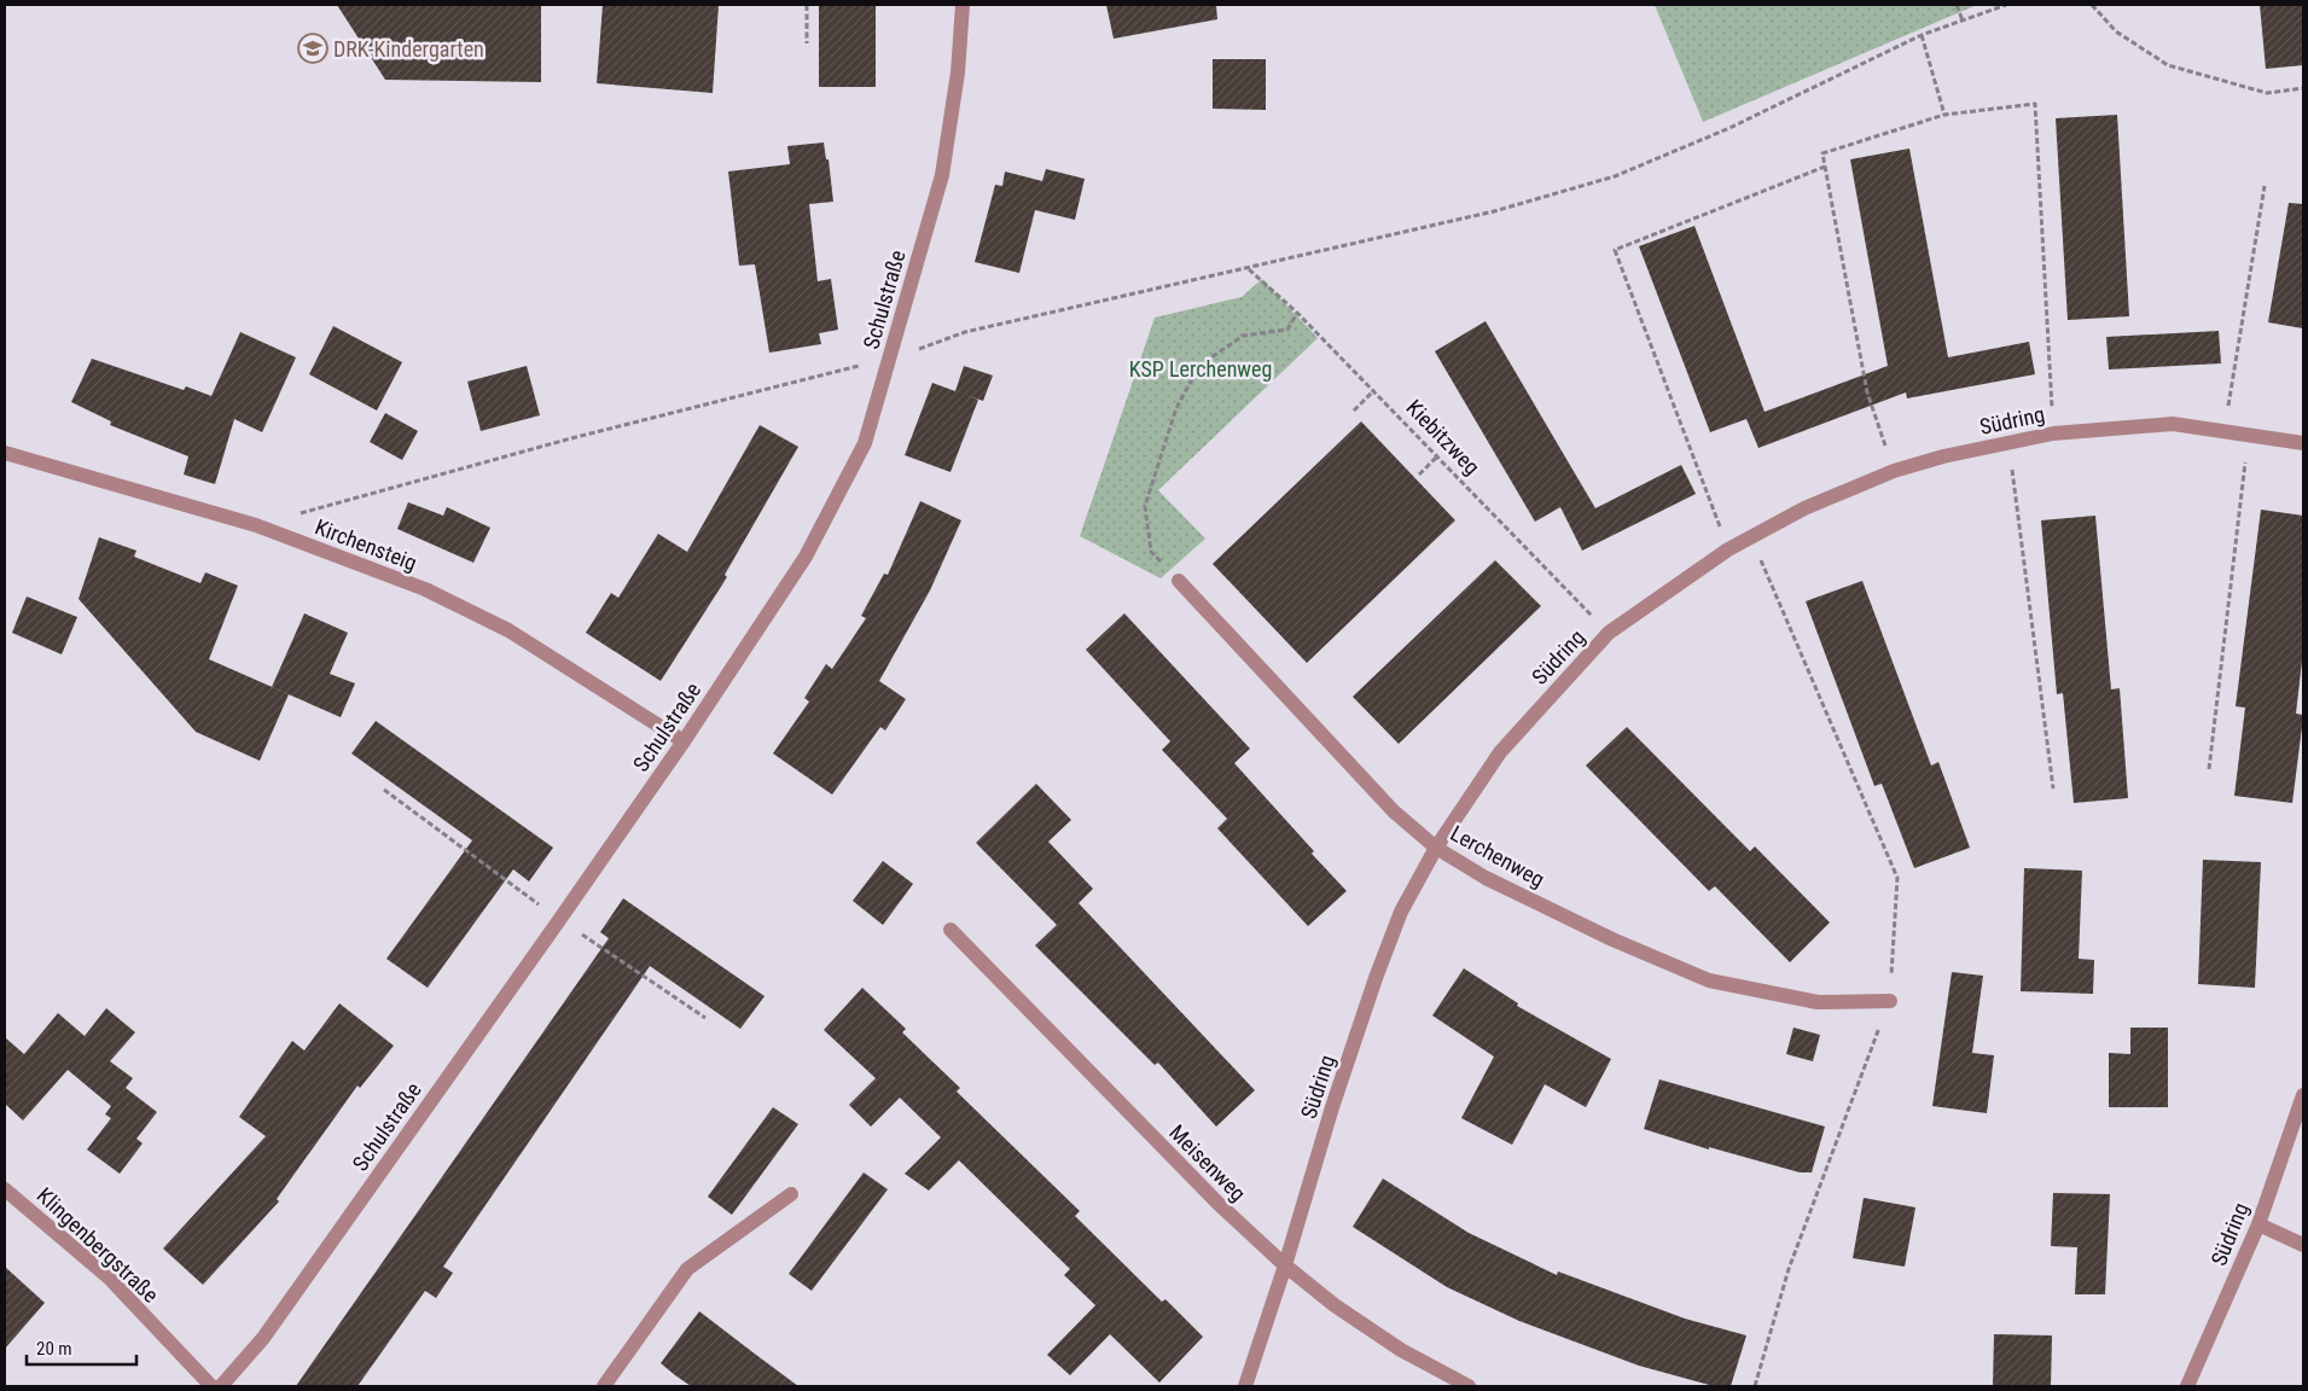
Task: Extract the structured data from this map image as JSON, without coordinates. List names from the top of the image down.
{
  "streets": {
    "street": [
      "Schulstraße",
      "Südring",
      "Kirchensteig",
      "Lerchenweg",
      "Meisenweg",
      "Klingenbergstraße"
    ],
    "path": ["Kiebitzweg"]
  },
  "crossings": [
    ["Schulstraße", "Kirchensteig"],
    ["Südring", "Kiebitzweg"],
    ["Südring", "Lerchenweg"],
    ["Südring", "Meisenweg"]
  ],
  "parks": ["KSP Lerchenweg"],
  "places": {
    "school or university": ["DRK-Kindergarten"]
  },
  "scale_bar": "20 m"
}
